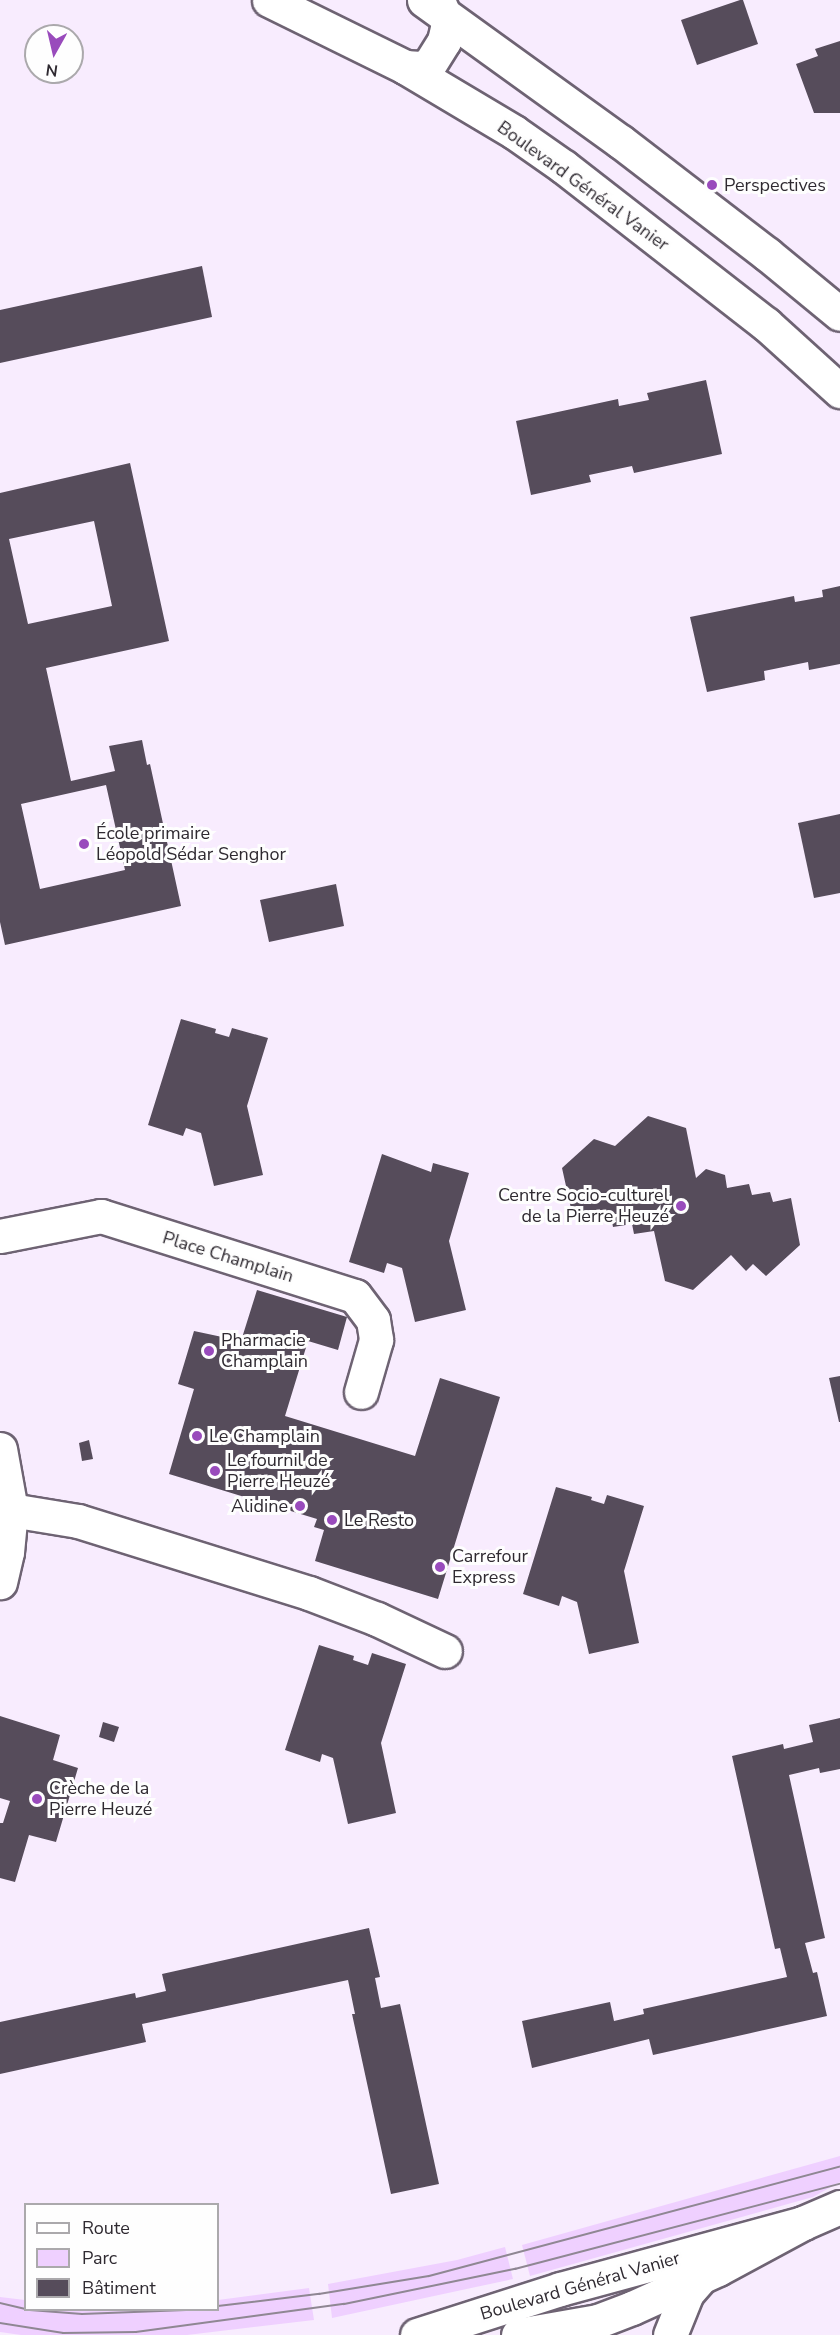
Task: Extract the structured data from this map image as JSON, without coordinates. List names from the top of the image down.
{
  "streets": {
    "street": ["Boulevard Général Vanier", "Place Champlain"]
  },
  "places": [
    "Perspectives",
    "École primaire Léopold Sédar Senghor",
    "Centre Socio-culturel de la Pierre Heuzé",
    "Pharmacie Champlain",
    "Le Champlain",
    "Le fournil de Pierre Heuzé",
    "Alidine",
    "Le Resto",
    "Carrefour Express",
    "Crèche de la Pierre Heuzé"
  ],
  "legend": ["Route", "Parc", "Bâtiment"],
  "north": "bottom"
}
